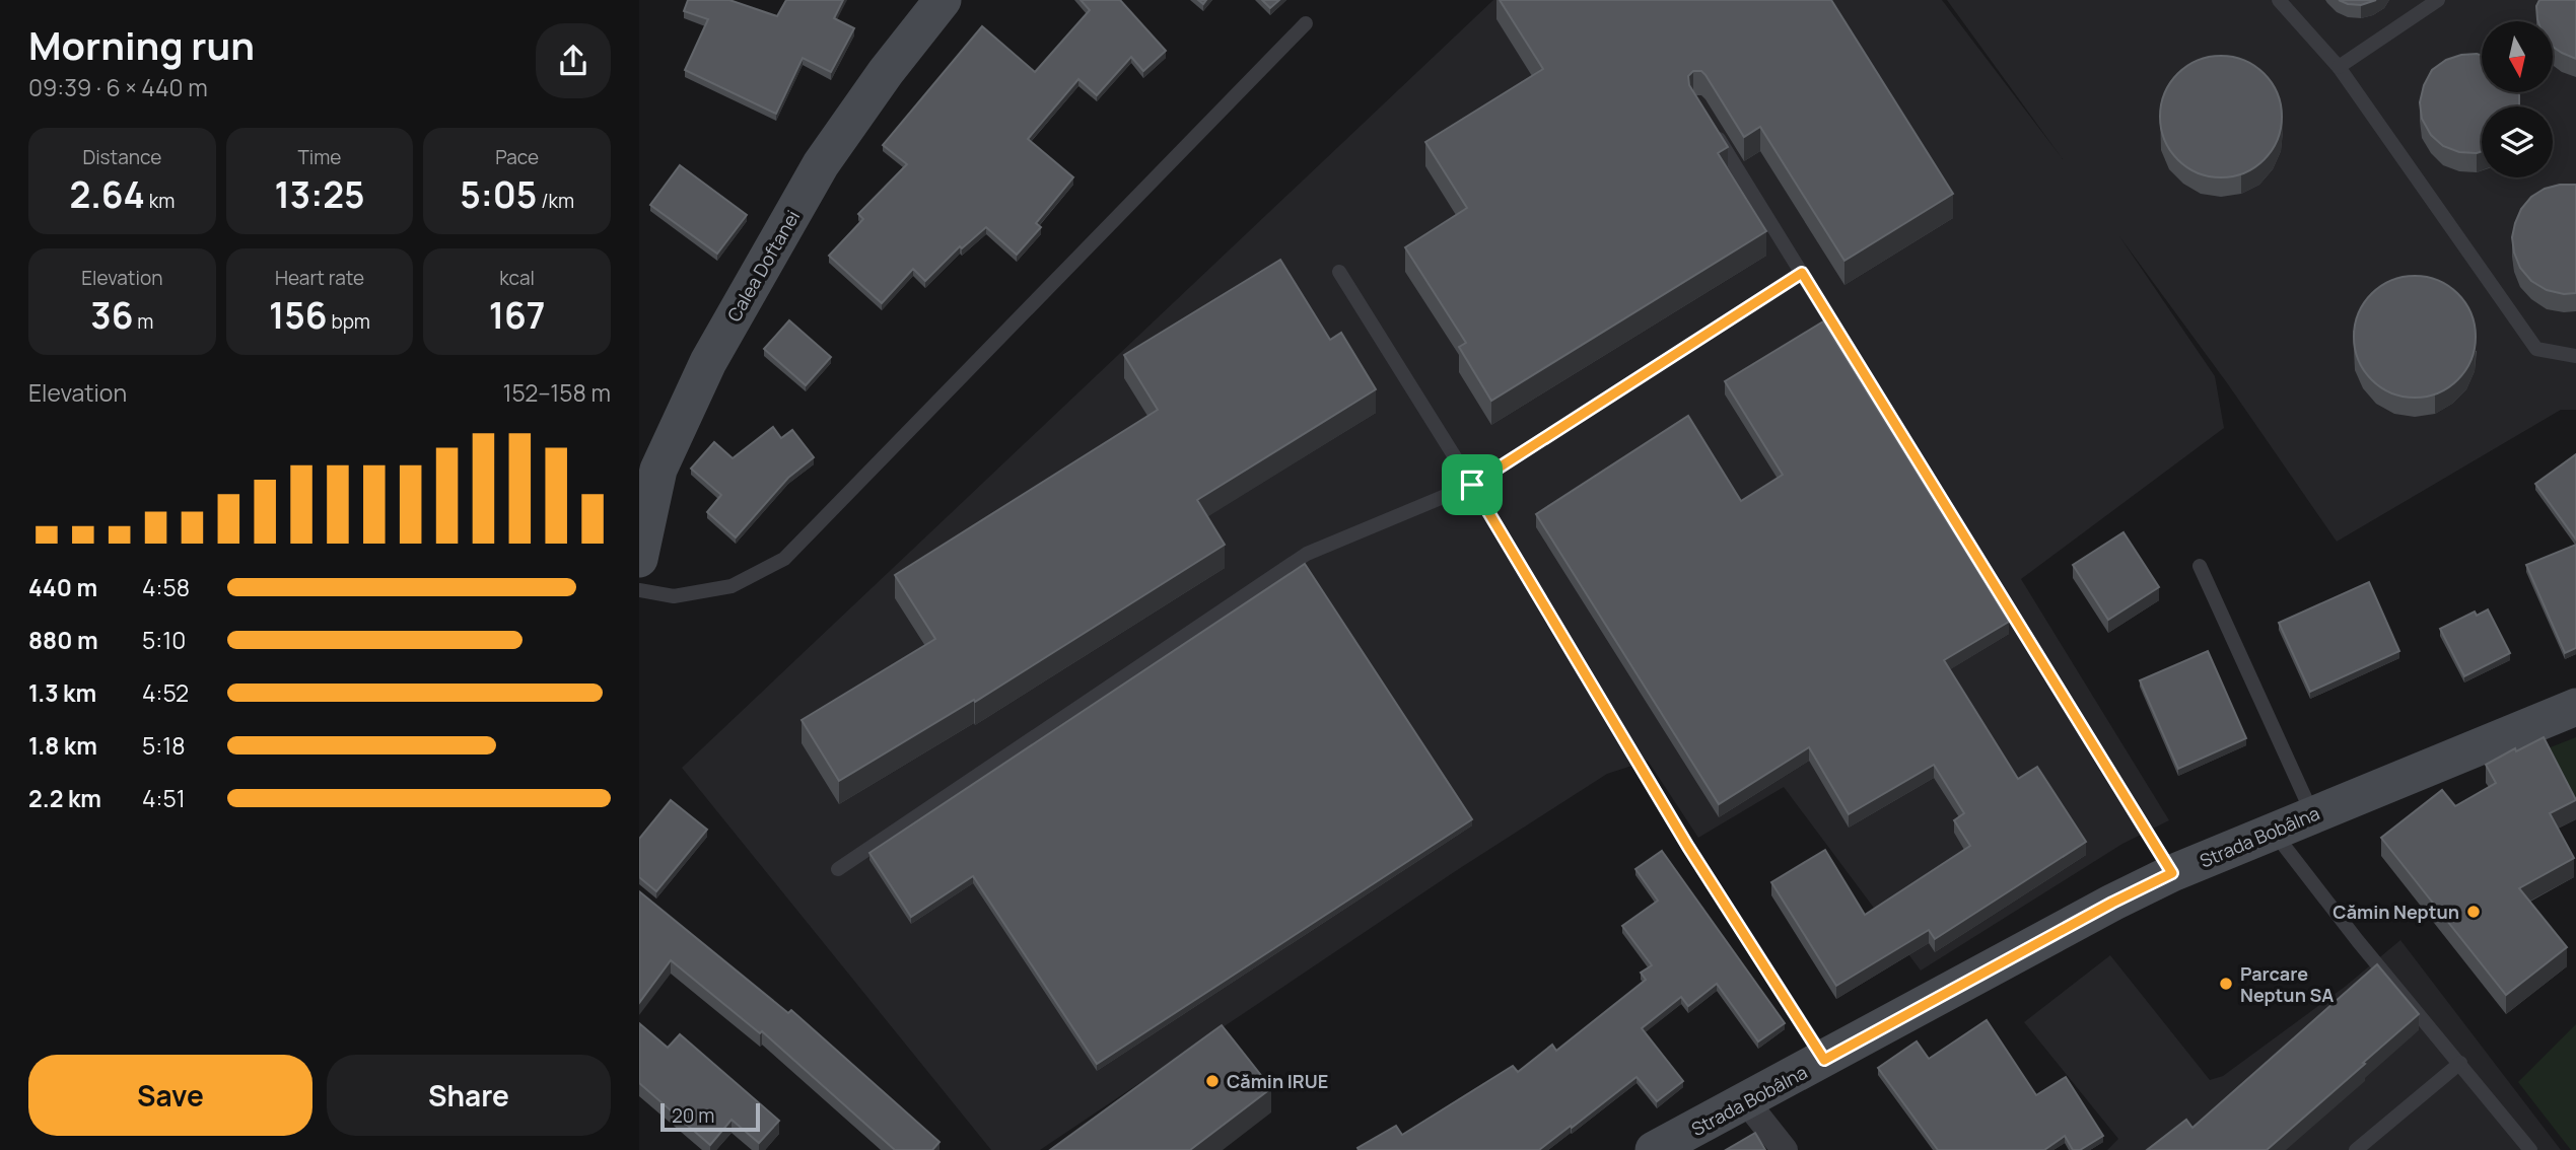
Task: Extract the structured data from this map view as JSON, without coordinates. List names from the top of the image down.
{
  "streets": {
    "main road": ["Calea Doftanei", "Strada Bobâlna"]
  },
  "places": ["Cămin Neptun", "Parcare Neptun SA", "Cămin IRUE"],
  "scale_bar": "20 m",
  "north": "bottom",
  "page": {
    "heading": ["Morning run", "09:39 · 6 × 440 m"],
    "stats": [
      ["Distance", "2.64 km"],
      ["Time", "13:25"],
      ["Pace", "5:05 /km"],
      ["Elevation", "36 m"],
      ["Heart rate", "156 bpm"],
      ["kcal", "167"]
    ],
    "chart": ["Elevation", "152–158 m"],
    "list": [
      {
        "name": "440 m",
        "note": "4:58"
      },
      {
        "name": "880 m",
        "note": "5:10"
      },
      {
        "name": "1.3 km",
        "note": "4:52"
      },
      {
        "name": "1.8 km",
        "note": "5:18"
      },
      {
        "name": "2.2 km",
        "note": "4:51"
      }
    ],
    "buttons": ["Save", "Share"],
    "scale": "20 m"
  }
}
